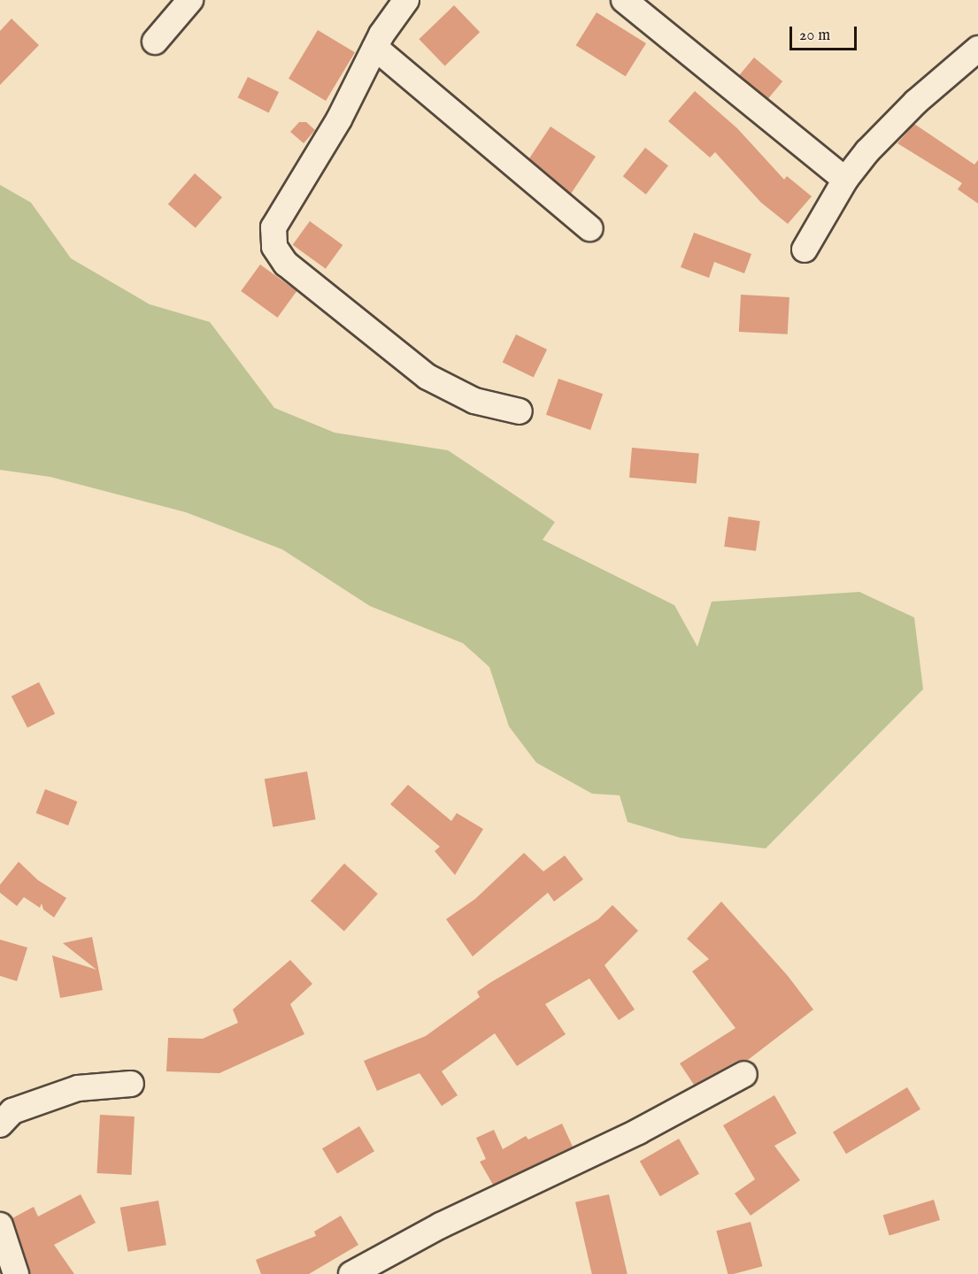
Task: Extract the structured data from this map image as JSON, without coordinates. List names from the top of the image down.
{
  "scale_bar": "20 m"
}
